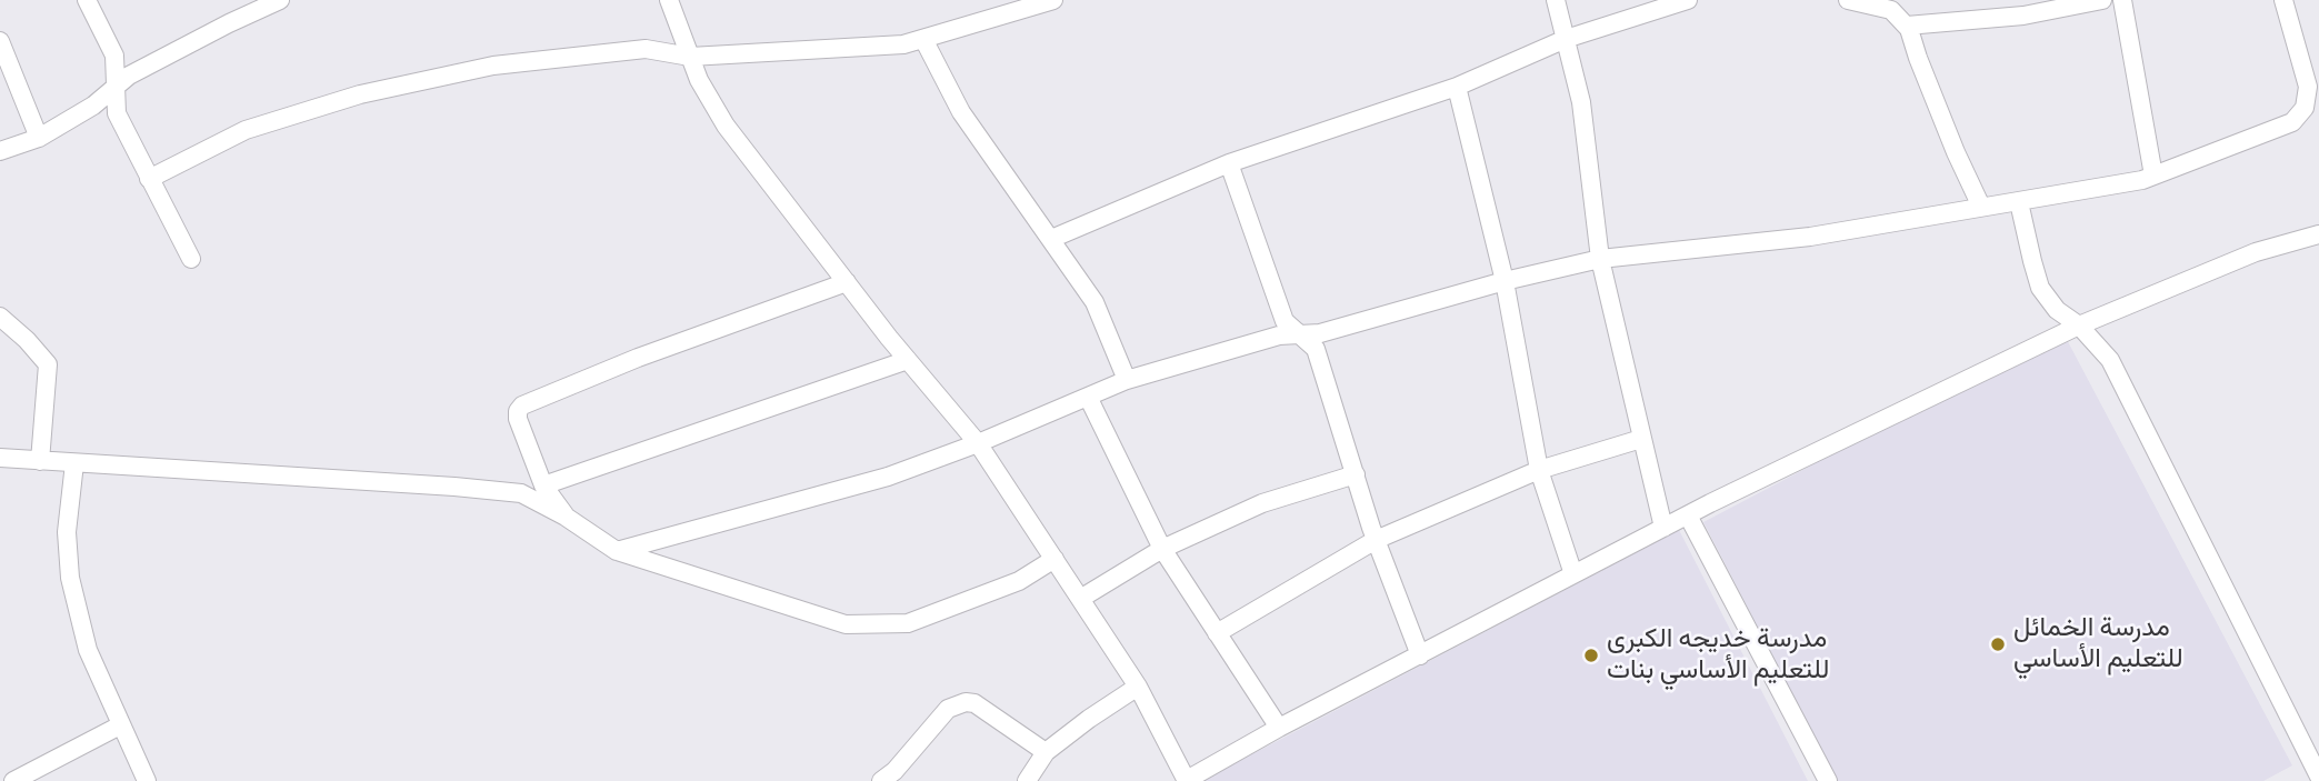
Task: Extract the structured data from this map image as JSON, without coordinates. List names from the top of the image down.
{
  "places": ["مدرسة الخمائل للتعليم الأساسي", "مدرسة خديجه الكبرى للتعليم الأساسي بنات"]
}
